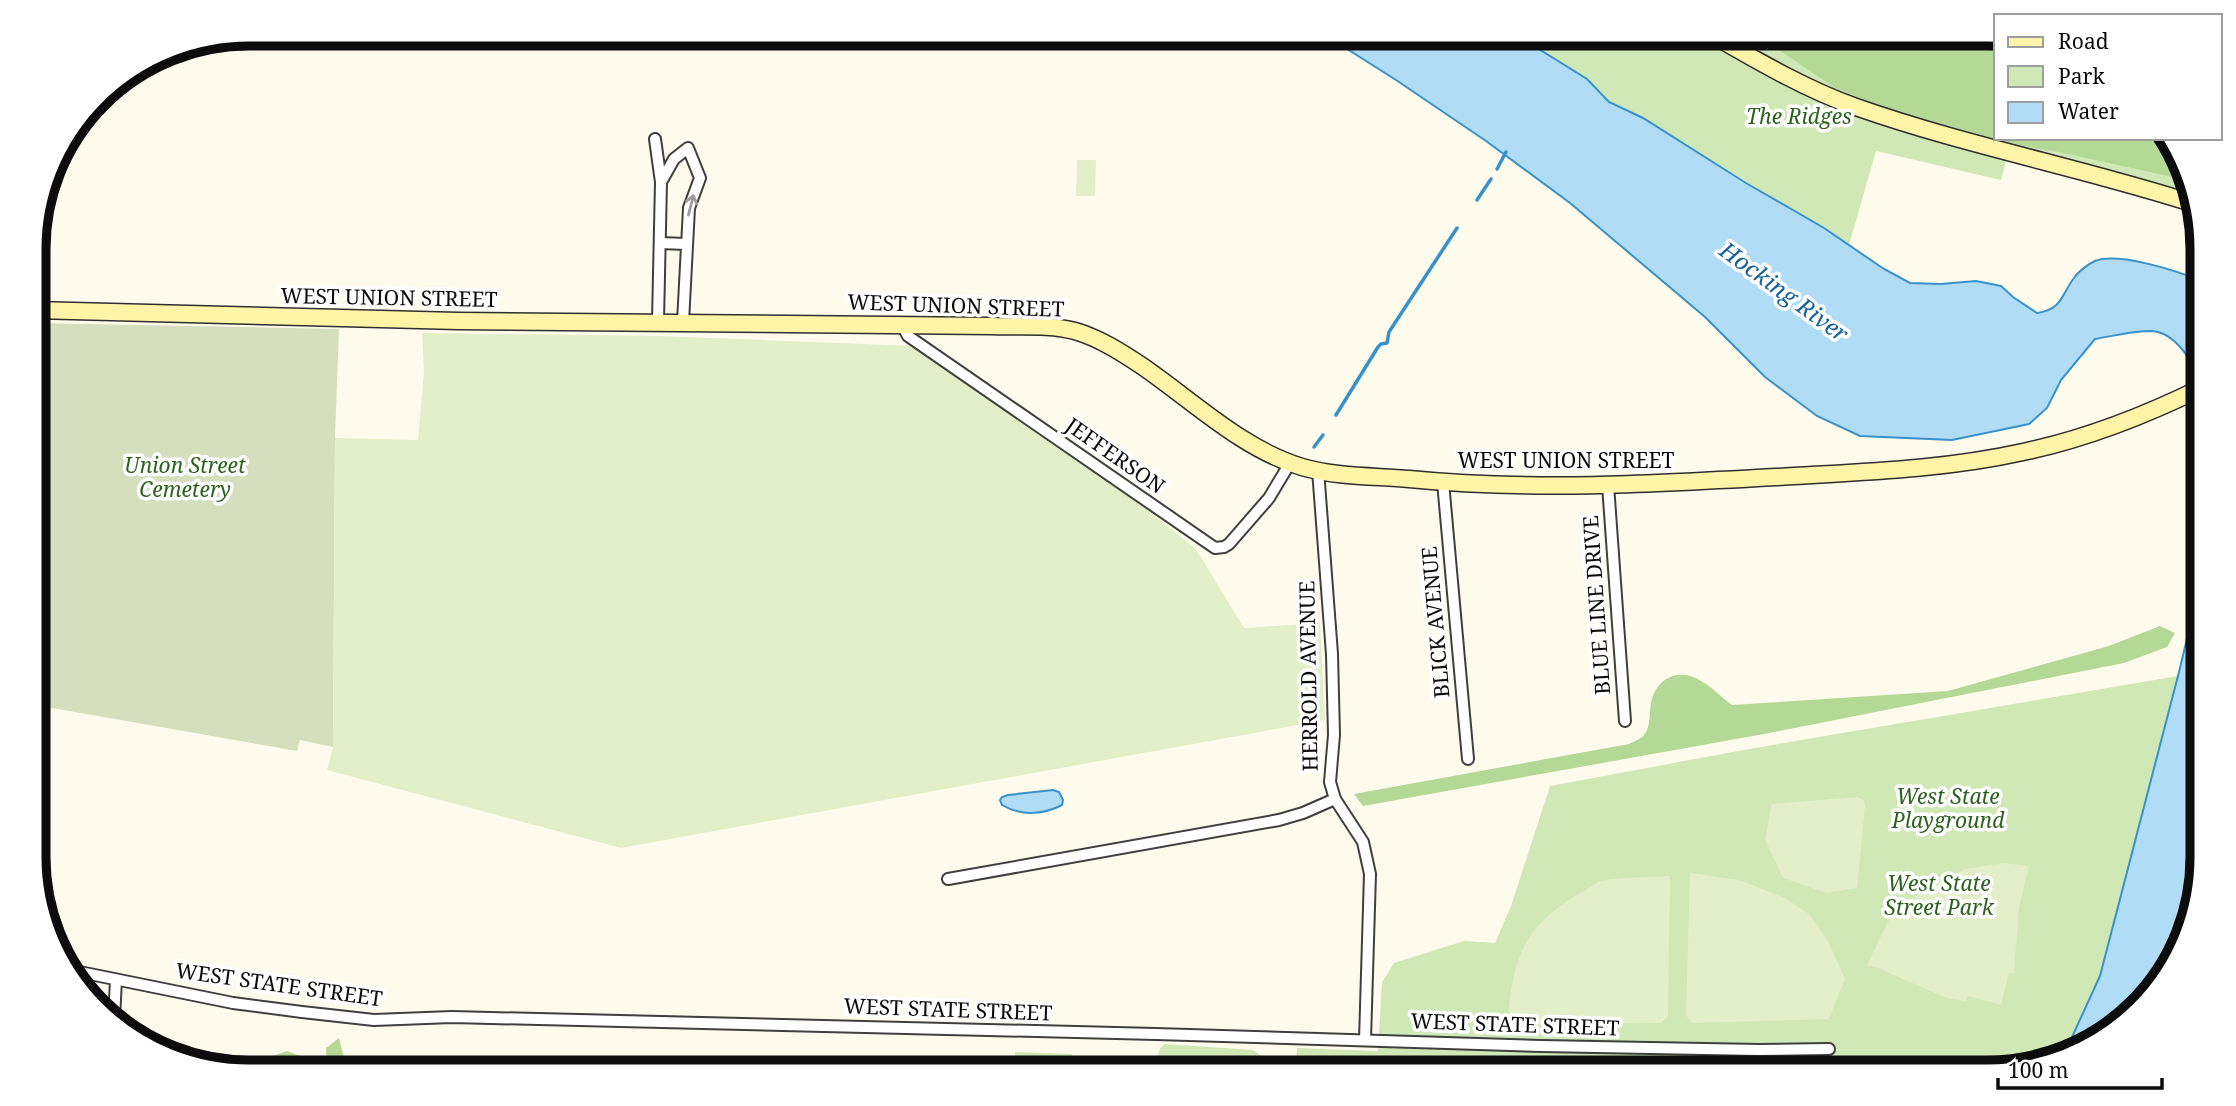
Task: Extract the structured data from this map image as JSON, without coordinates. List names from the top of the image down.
{
  "streets": {
    "main road": ["WEST UNION STREET"],
    "street": [
      "JEFFERSON",
      "BLUE LINE DRIVE",
      "BLICK AVENUE",
      "HERROLD AVENUE",
      "WEST STATE STREET"
    ]
  },
  "crossings": [
    ["WEST UNION STREET", "JEFFERSON"],
    ["WEST UNION STREET", "BLUE LINE DRIVE"],
    ["WEST UNION STREET", "BLICK AVENUE"],
    ["WEST UNION STREET", "HERROLD AVENUE"],
    ["HERROLD AVENUE", "WEST STATE STREET"]
  ],
  "water": ["Hocking River"],
  "parks": [
    "The Ridges",
    "Union Street Cemetery",
    "West State Playground",
    "West State Street Park"
  ],
  "legend": ["Road", "Park", "Water"],
  "scale_bar": "100 m"
}
